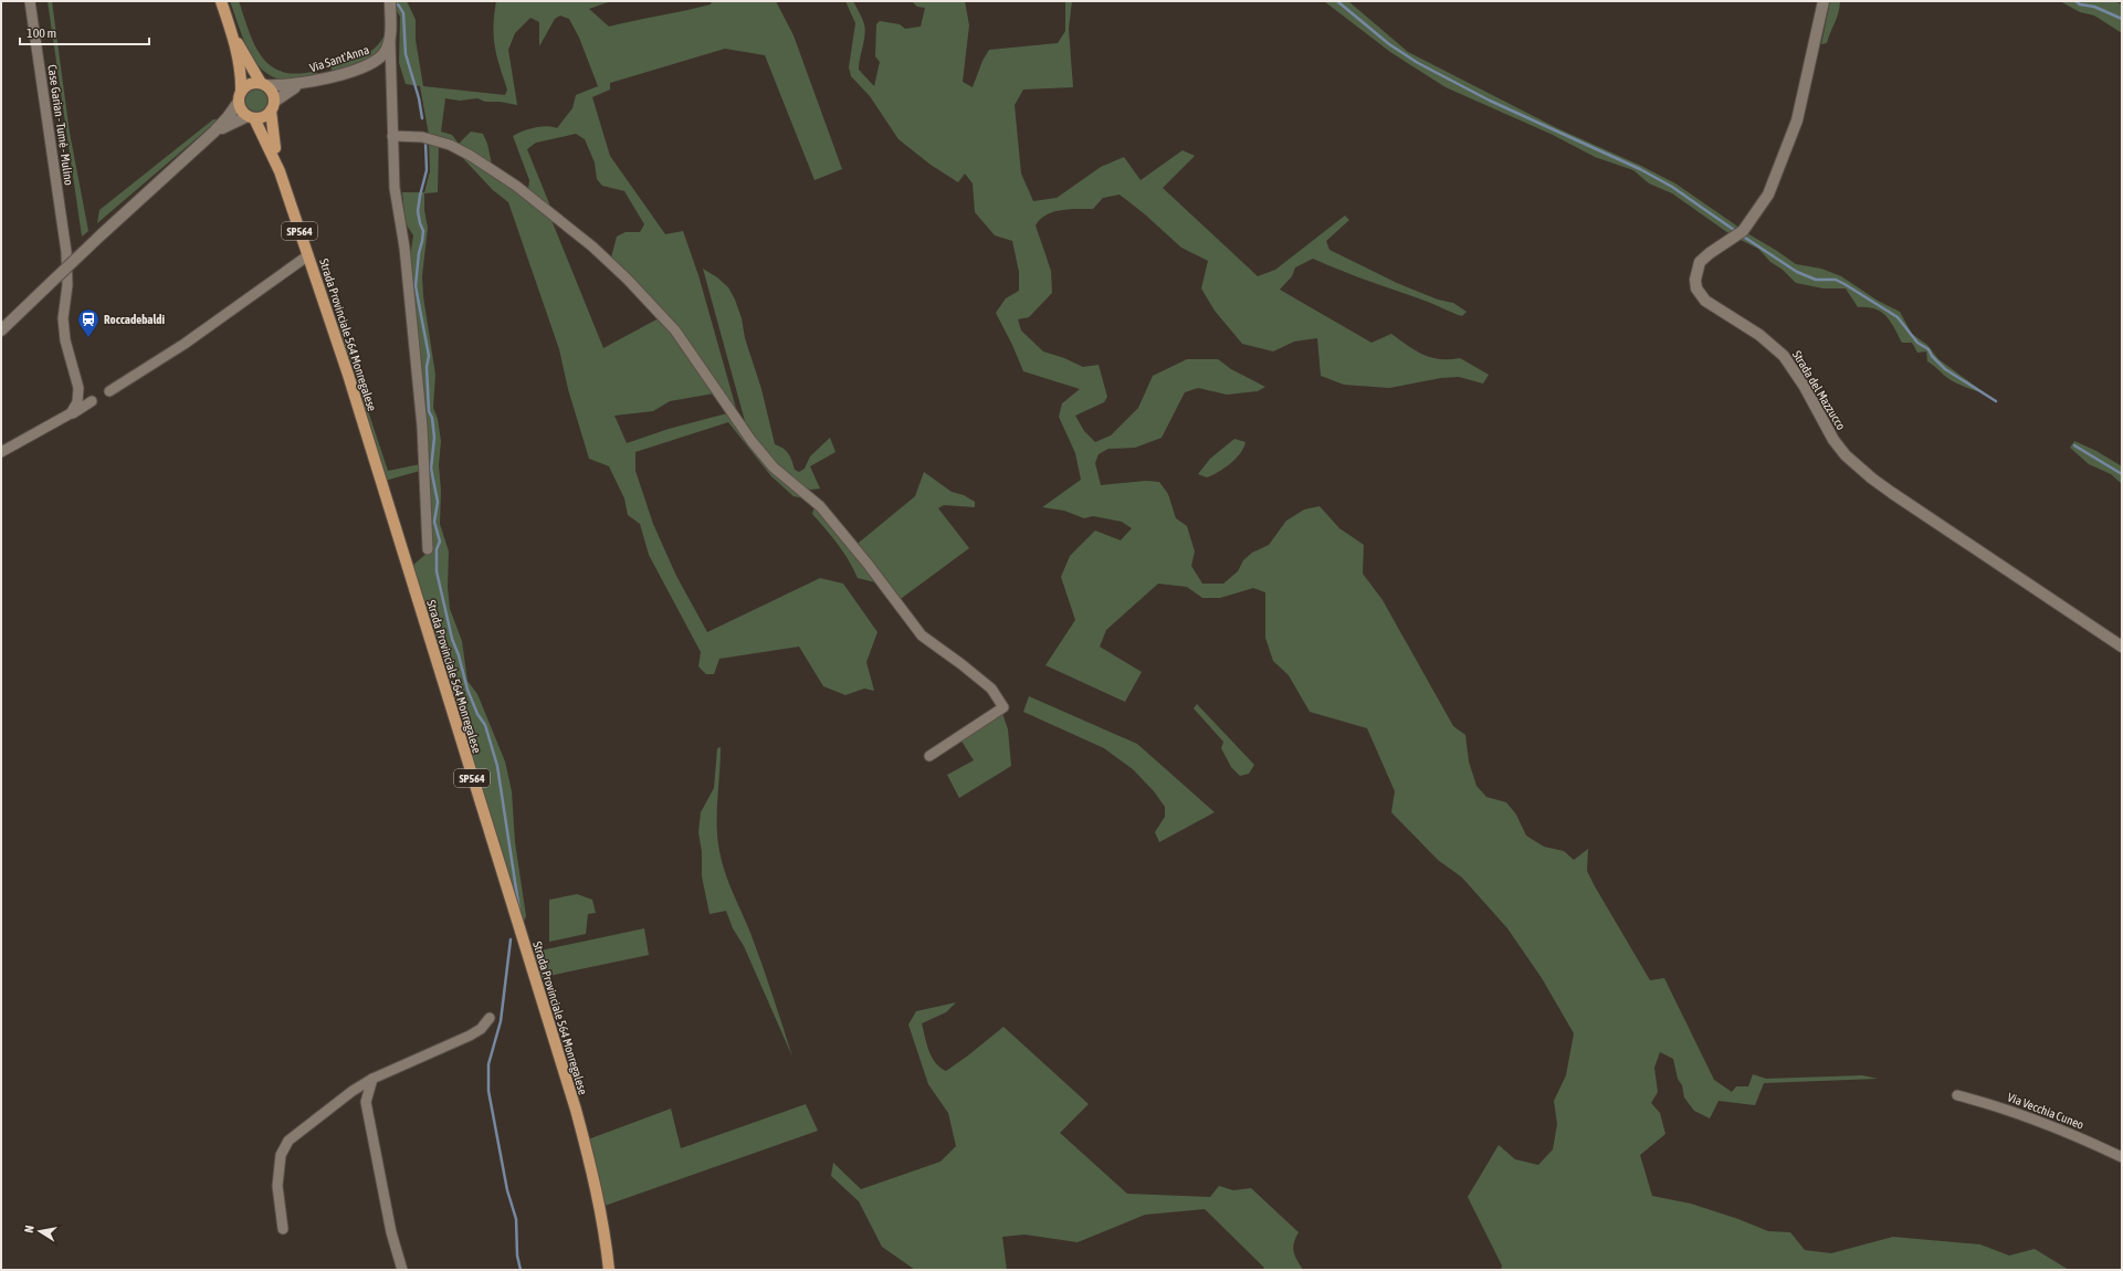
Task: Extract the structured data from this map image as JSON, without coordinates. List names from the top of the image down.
{
  "streets": {
    "main road": ["SP564", "Strada Provinciale 564 Monregalese"],
    "street": [
      "Via Sant'Anna",
      "Case Garian - Tumè - Mulino",
      "Strada del Mazzucco",
      "Via Vecchia Cuneo"
    ]
  },
  "crossings": [
    ["Via Sant'Anna", "Strada Provinciale 564 Monregalese"]
  ],
  "places": {
    "station": ["Roccadebaldi"]
  },
  "scale_bar": "100 m",
  "north": "left"
}
